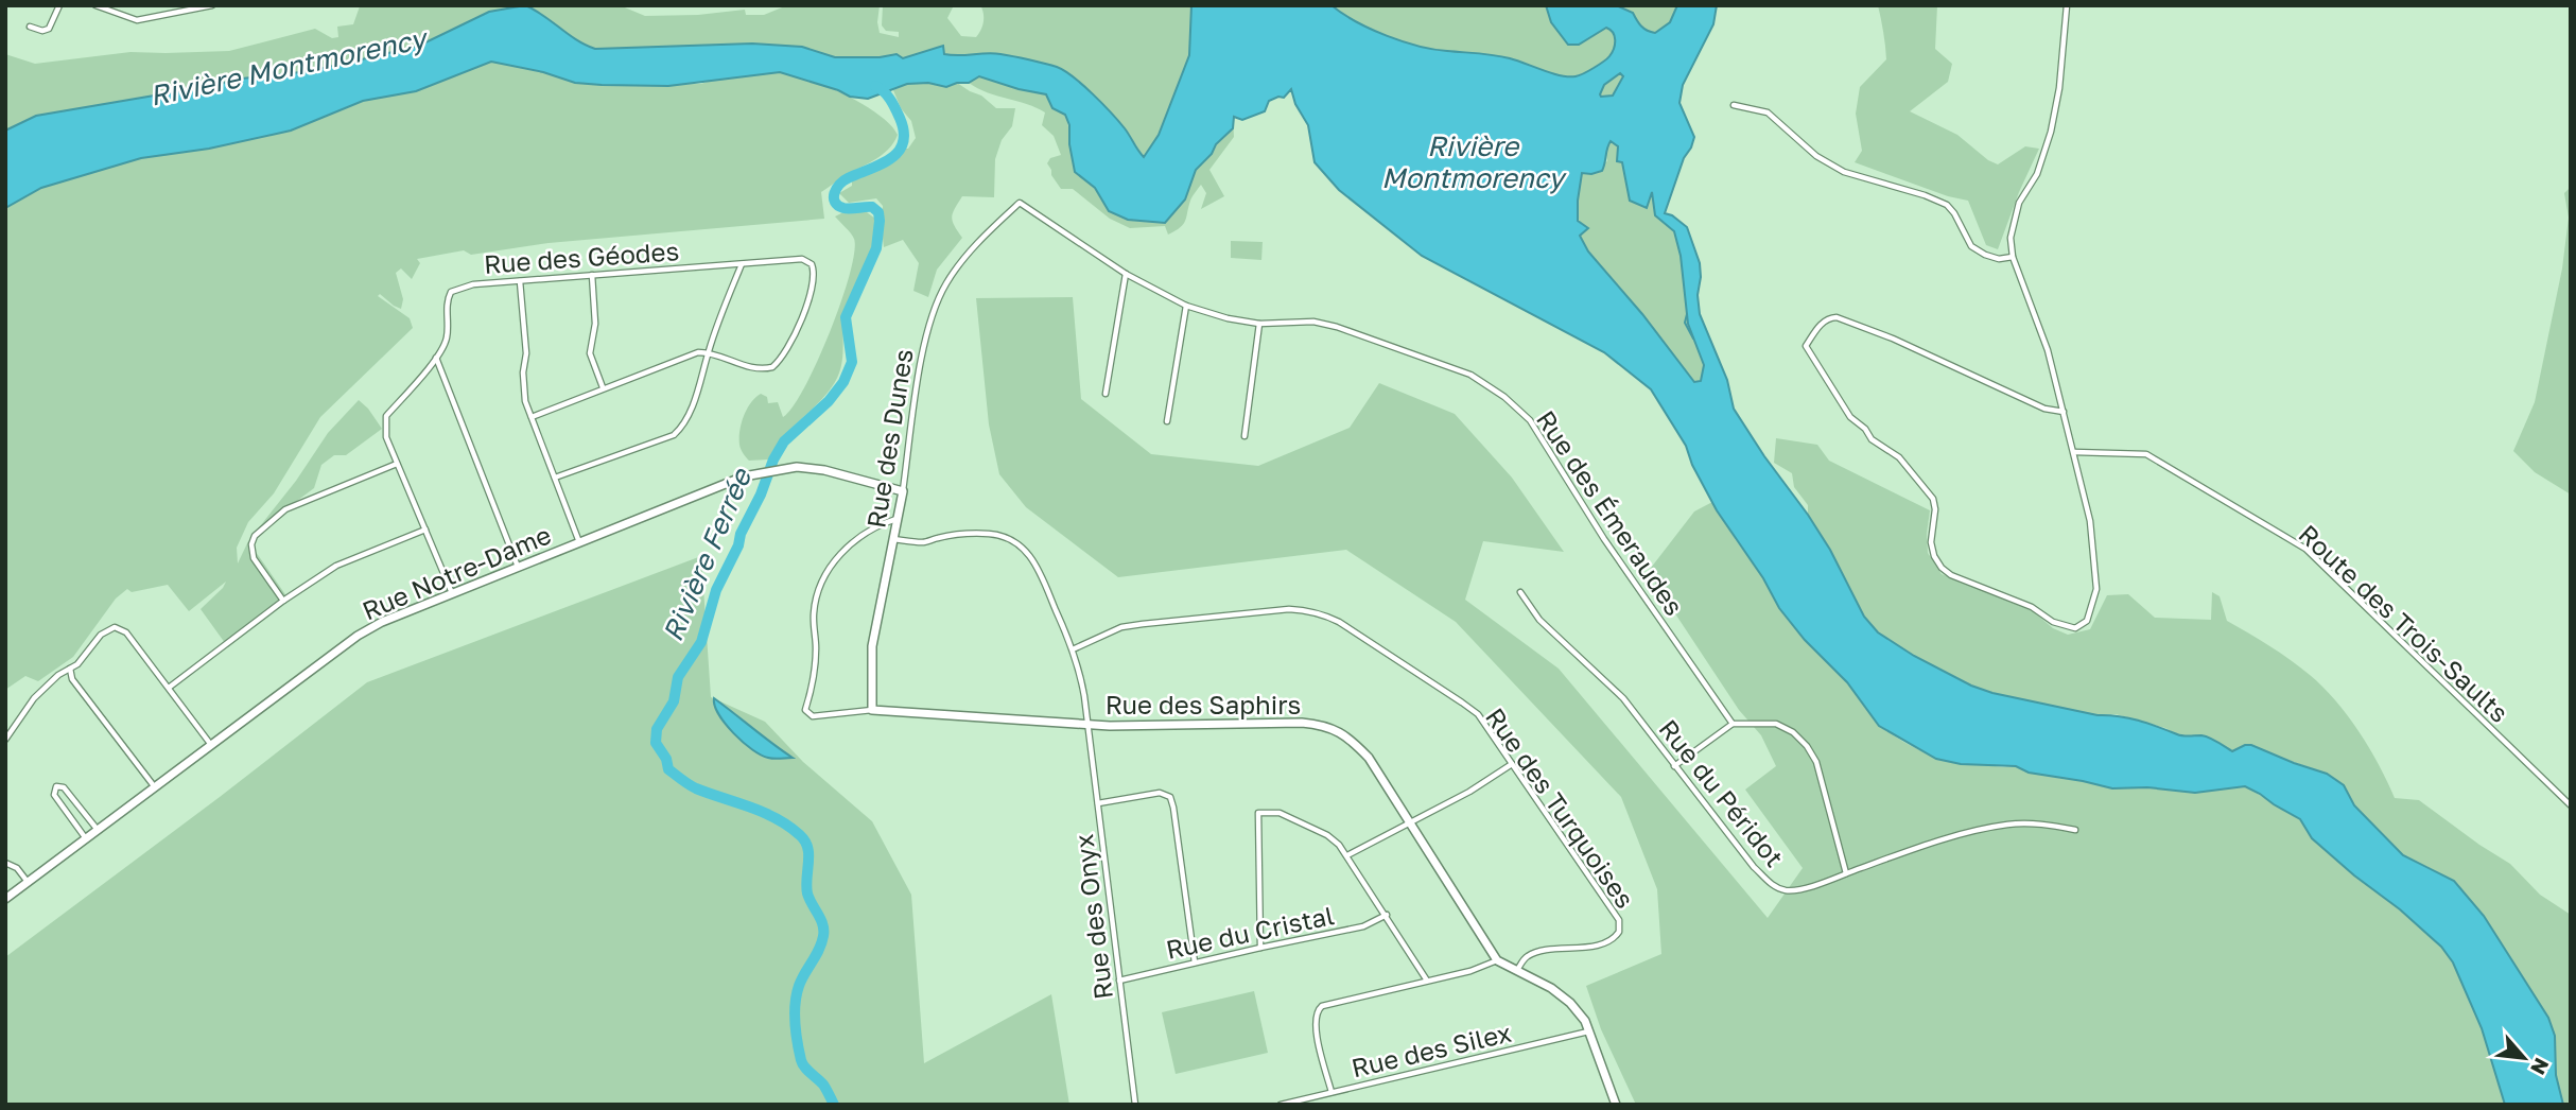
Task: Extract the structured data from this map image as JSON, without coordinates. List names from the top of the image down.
{
  "streets": {
    "street": [
      "Rue des Géodes",
      "Rue des Dunes",
      "Rue des Émeraudes",
      "Rue Notre-Dame",
      "Route des Trois-Saults",
      "Rue des Saphirs",
      "Rue du Péridot",
      "Rue des Turquoises",
      "Rue des Onyx",
      "Rue du Cristal",
      "Rue des Silex"
    ]
  },
  "crossings": [
    ["Rue des Géodes", "Rue Notre-Dame"],
    ["Rue des Dunes", "Rue des Émeraudes"],
    ["Rue des Dunes", "Rue Notre-Dame"],
    ["Rue des Dunes", "Rue des Saphirs"],
    ["Rue des Dunes", "Rue des Onyx"],
    ["Rue des Saphirs", "Rue des Onyx"],
    ["Rue des Turquoises", "Rue des Onyx"],
    ["Rue des Onyx", "Rue du Cristal"]
  ],
  "water": ["Rivière Montmorency", "Rivière Ferrée"],
  "north": "bottom right"
}
